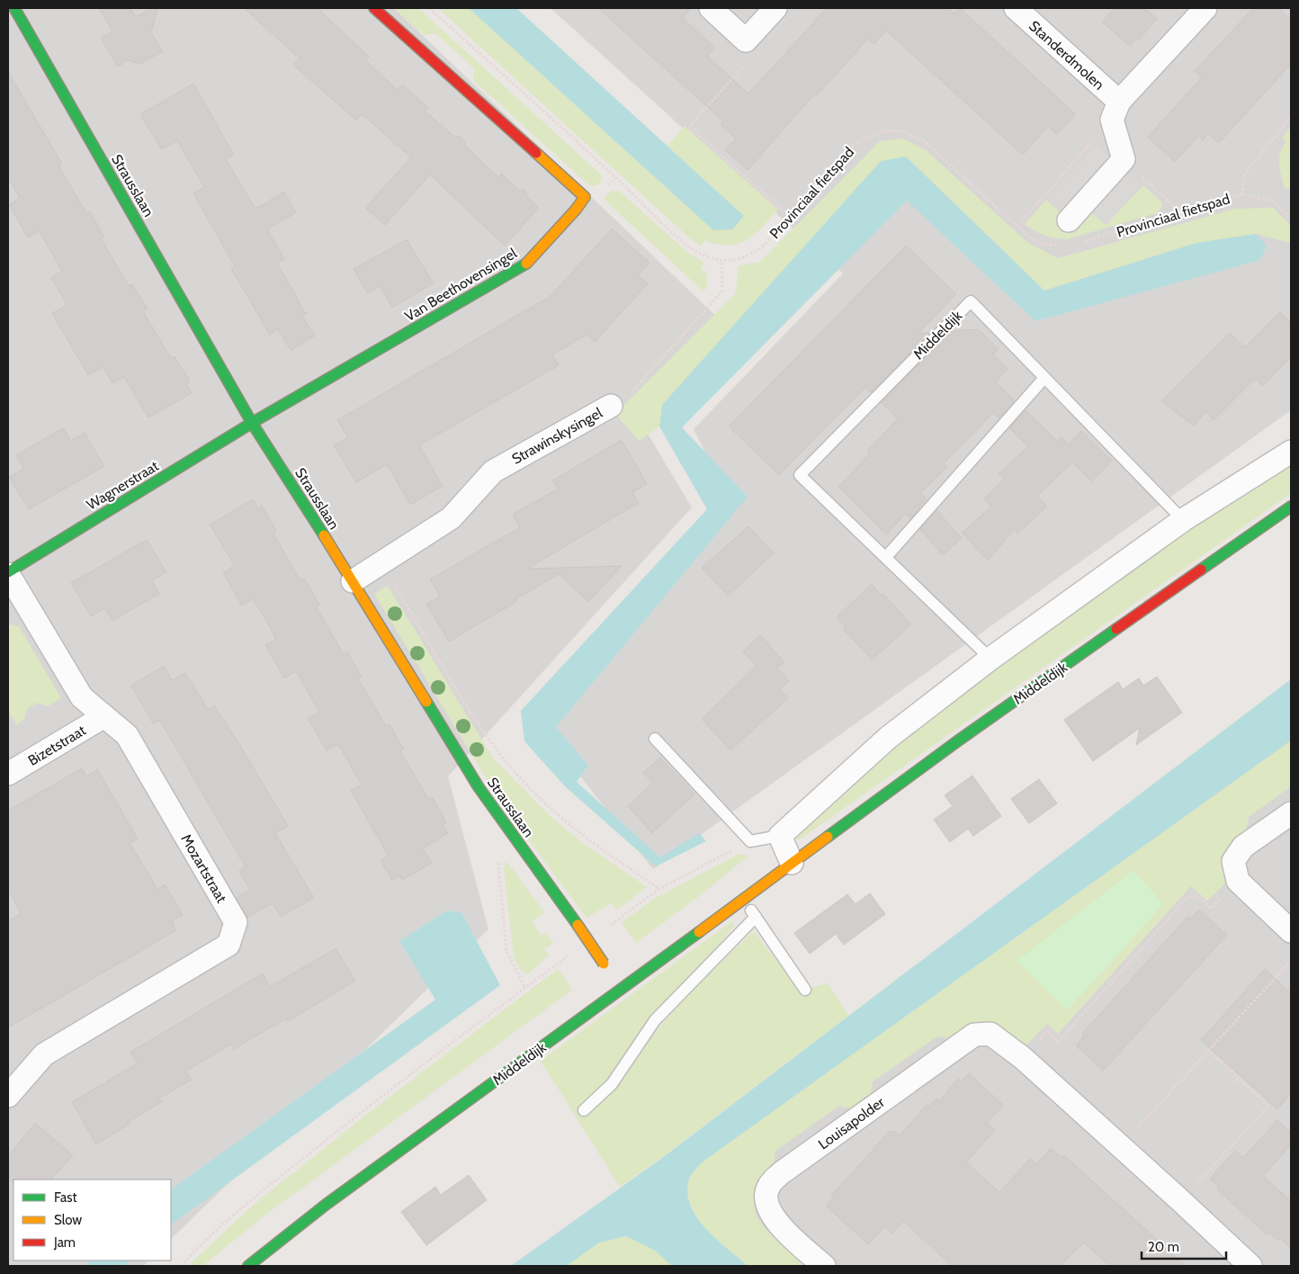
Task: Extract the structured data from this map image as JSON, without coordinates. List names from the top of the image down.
{
  "streets": {
    "street": [
      "Standerdmolen",
      "Strausslaan",
      "Van Beethovensingel",
      "Middeldijk",
      "Strawinskysingel",
      "Wagnerstraat",
      "Bizetstraat",
      "Mozartstraat",
      "Louisapolder"
    ],
    "path": ["Provinciaal fietspad"]
  },
  "crossings": [
    ["Strausslaan", "Van Beethovensingel"],
    ["Strausslaan", "Middeldijk"],
    ["Strausslaan", "Strawinskysingel"],
    ["Strausslaan", "Wagnerstraat"],
    ["Provinciaal fietspad", "Strawinskysingel"],
    ["Van Beethovensingel", "Wagnerstraat"],
    ["Wagnerstraat", "Mozartstraat"],
    ["Bizetstraat", "Mozartstraat"]
  ],
  "legend": ["Fast", "Slow", "Jam"],
  "scale_bar": "20 m"
}
